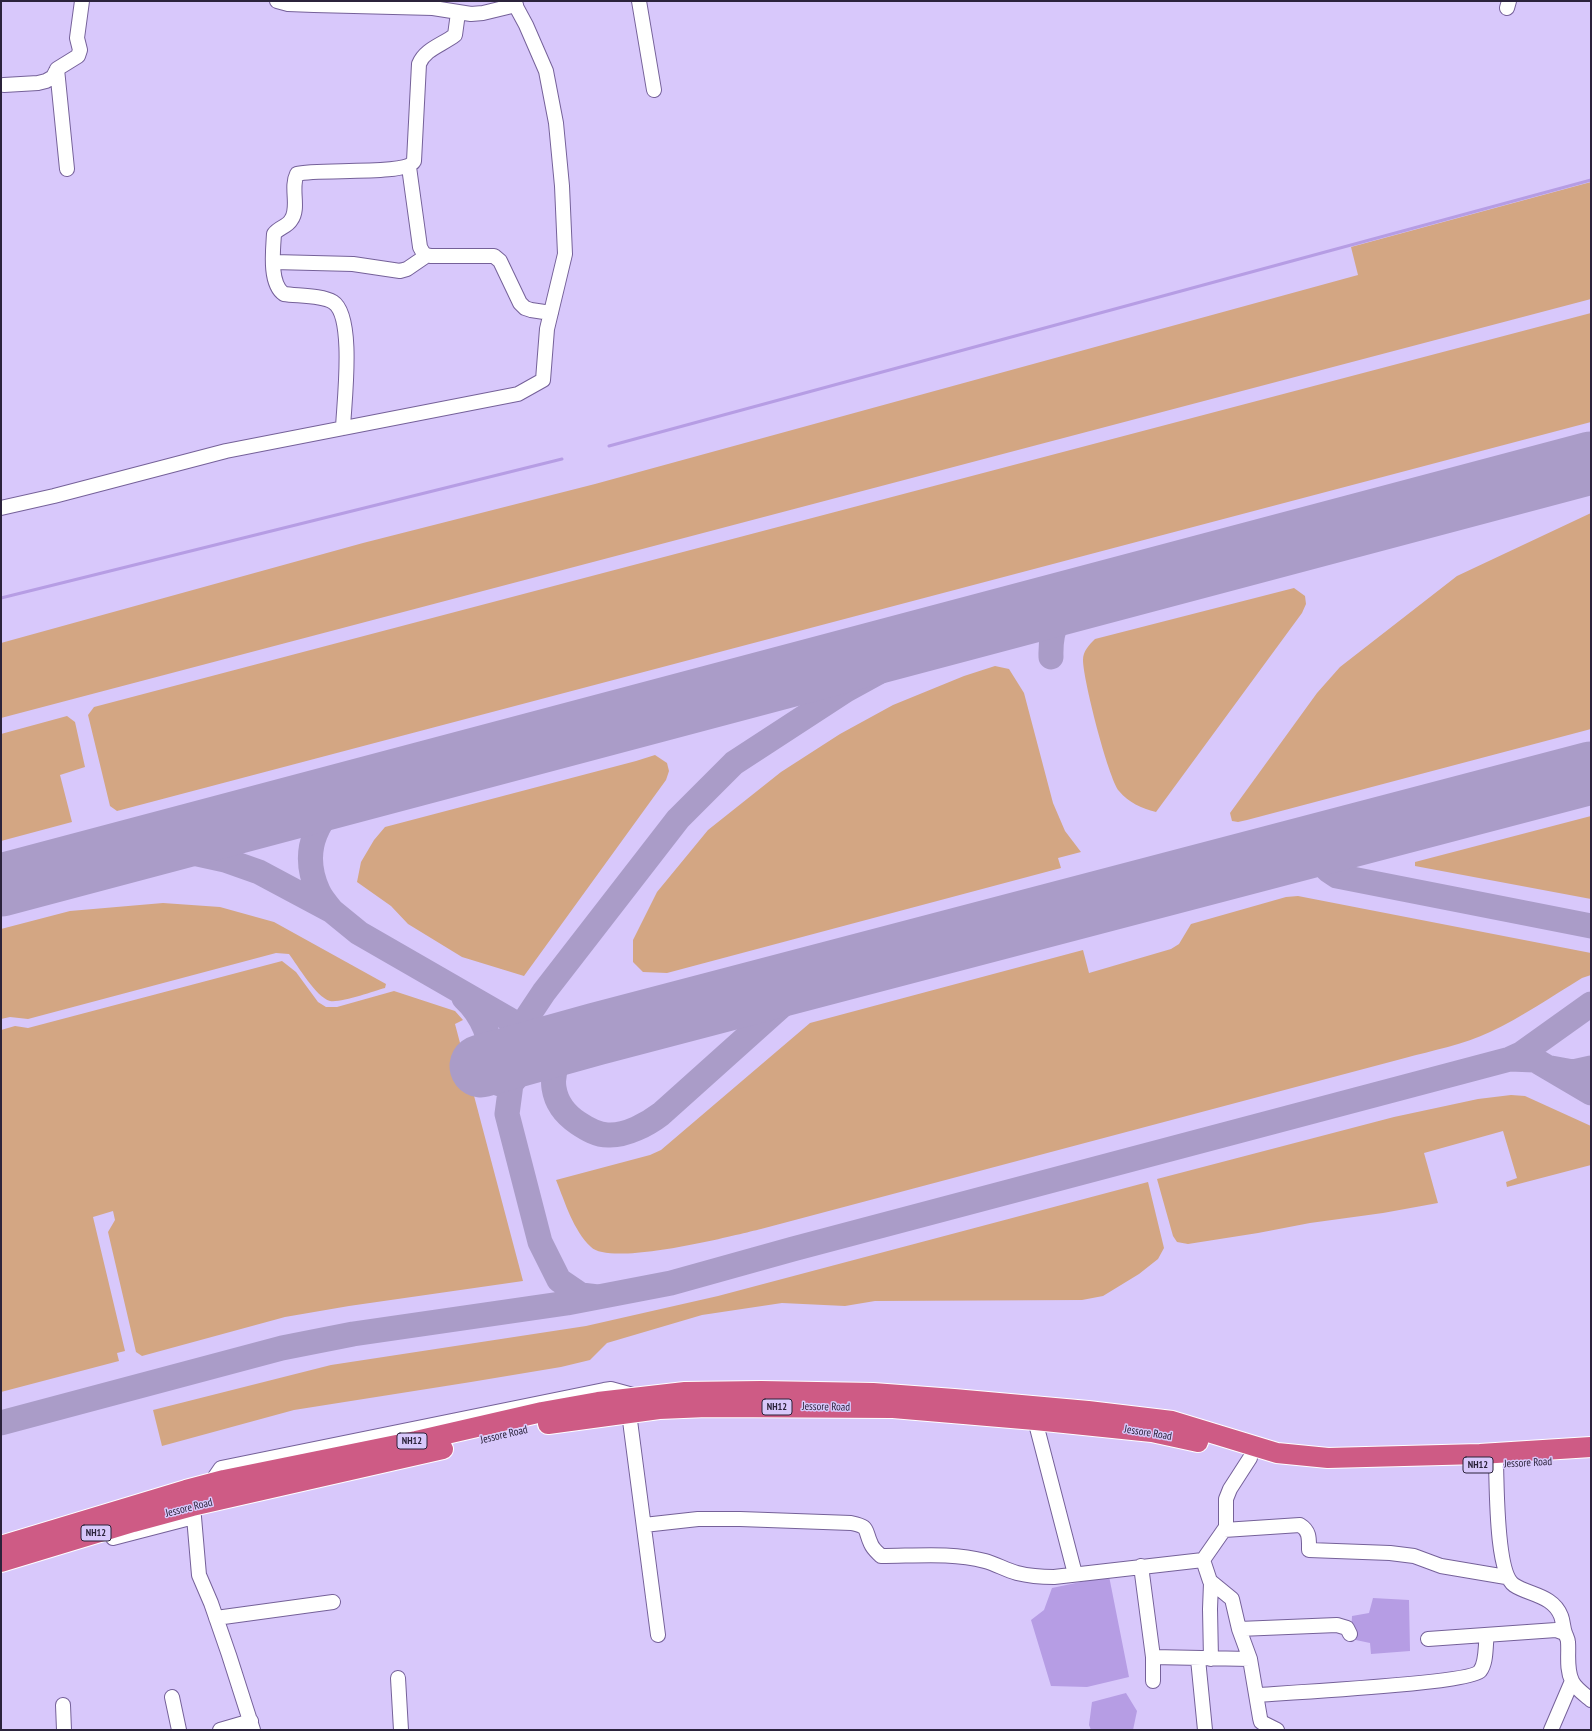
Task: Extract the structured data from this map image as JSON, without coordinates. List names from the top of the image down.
{
  "streets": {
    "highway": ["NH12", "Jessore Road"]
  },
  "crossings": [
    ["NH12", "Jessore Road"]
  ]
}
